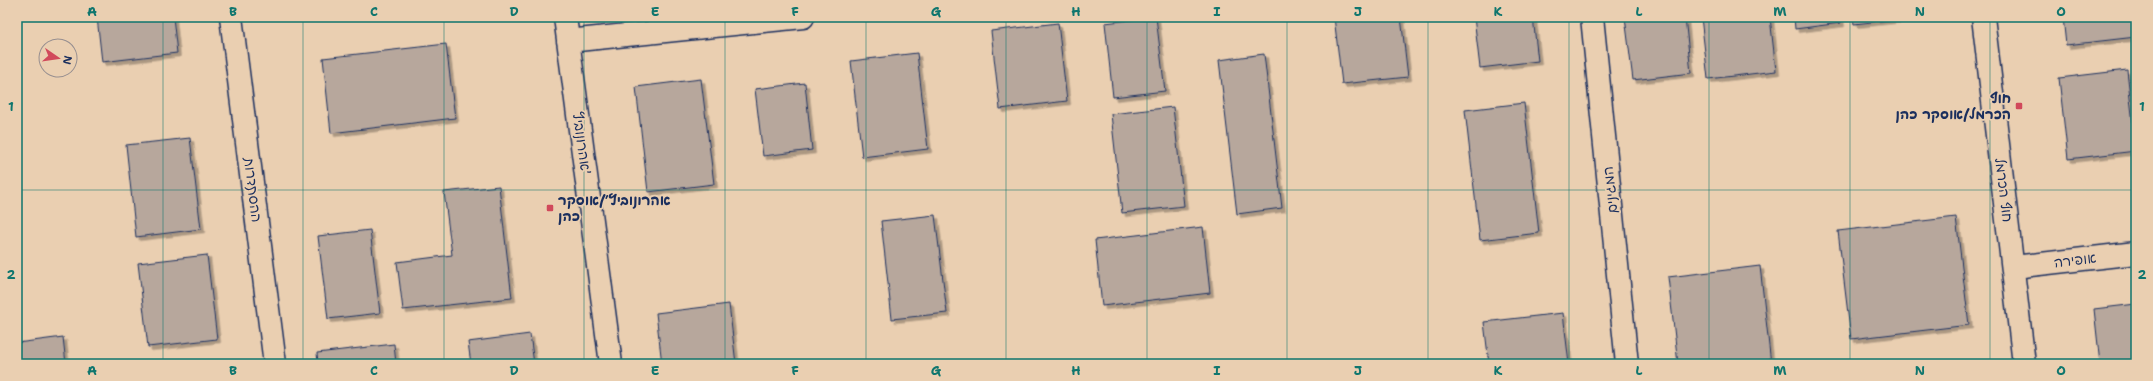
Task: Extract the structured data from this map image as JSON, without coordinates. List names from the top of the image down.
{
  "streets": {
    "street": [
      "אהרונוביץ'",
      "ההסתדרות",
      "המגינים",
      "חוף הכרמל",
      "אופירה"
    ]
  },
  "crossings": [
    ["חוף הכרמל", "אופירה"]
  ],
  "places": {
    "transit": ["חוף הכרמל/אוסקר כהן", "אהרונוביץ׳/אוסקר כהן"]
  },
  "north": "right",
  "grid": {
    "columns": [
      "A",
      "B",
      "C",
      "D",
      "E",
      "F",
      "G",
      "H",
      "I",
      "J",
      "K",
      "L",
      "M",
      "N",
      "O"
    ],
    "rows": ["1", "2"]
  }
}
